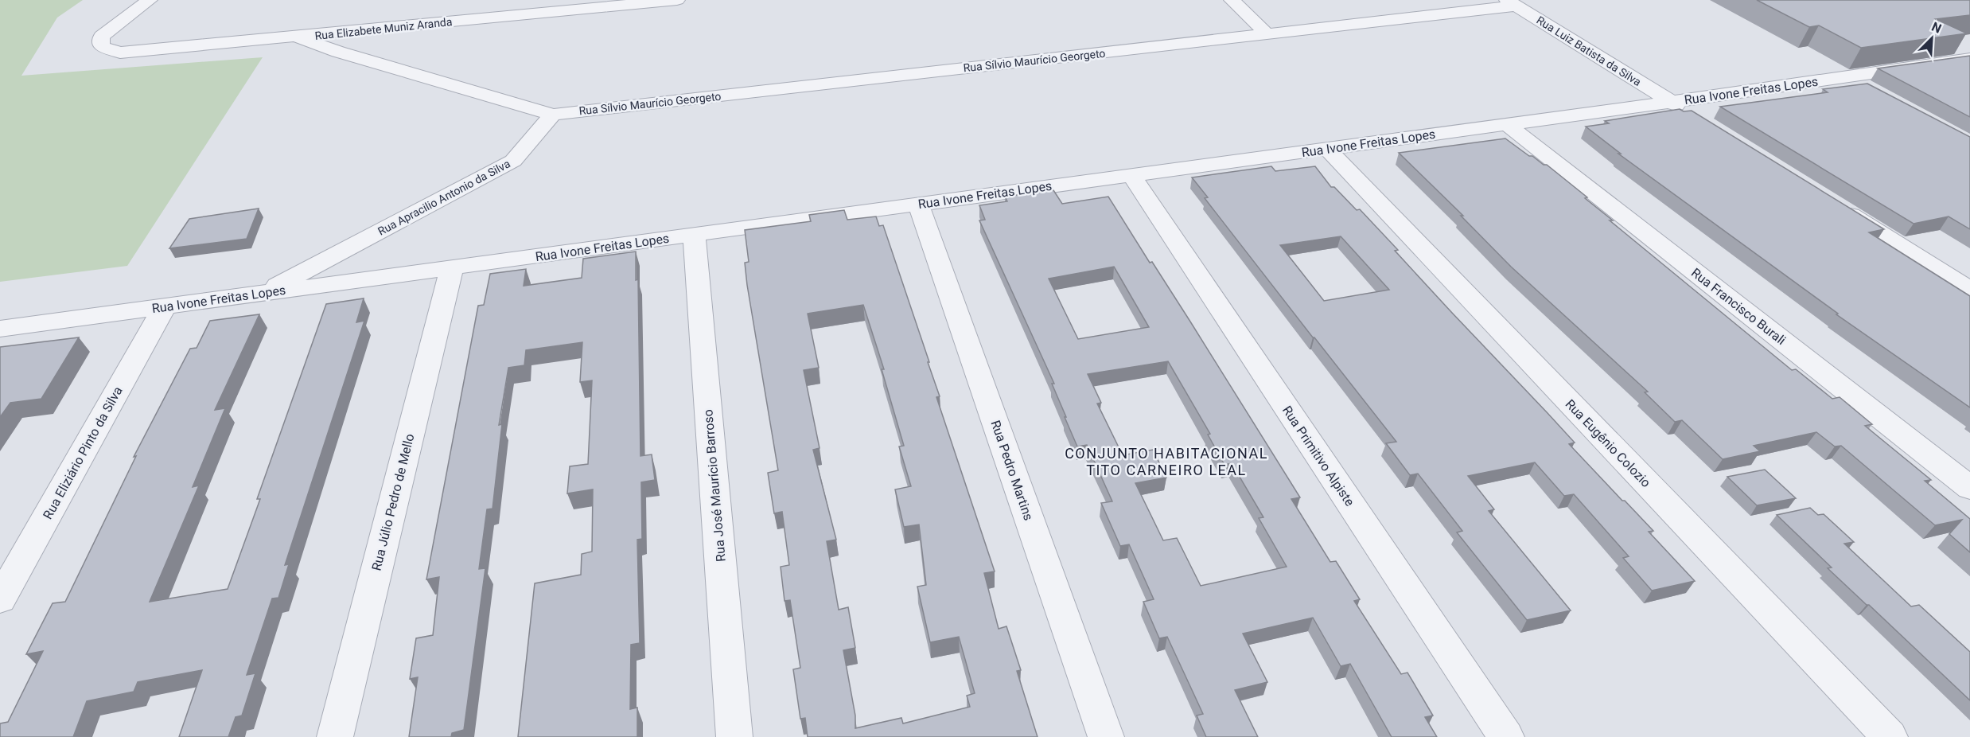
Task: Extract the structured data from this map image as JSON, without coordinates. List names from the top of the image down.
{
  "streets": {
    "street": [
      "Rua Elizabete Muniz Aranda",
      "Rua Luiz Batista da Silva",
      "Rua Sílvio Maurício Georgeto",
      "Rua Ivone Freitas Lopes",
      "Rua Apracilio Antonio da Silva",
      "Rua Francisco Burali",
      "Rua Eugênio Colozio",
      "Rua Eliziário Pinto da Silva",
      "Rua Primitivo Alpiste",
      "Rua Pedro Martins",
      "Rua José Maurício Barroso",
      "Rua Júlio Pedro de Mello"
    ]
  },
  "crossings": [
    ["Rua Luiz Batista da Silva", "Rua Sílvio Maurício Georgeto"],
    ["Rua Luiz Batista da Silva", "Rua Ivone Freitas Lopes"],
    ["Rua Sílvio Maurício Georgeto", "Rua Apracilio Antonio da Silva"],
    ["Rua Ivone Freitas Lopes", "Rua Apracilio Antonio da Silva"],
    ["Rua Ivone Freitas Lopes", "Rua Francisco Burali"],
    ["Rua Ivone Freitas Lopes", "Rua Eugênio Colozio"],
    ["Rua Ivone Freitas Lopes", "Rua Eliziário Pinto da Silva"],
    ["Rua Ivone Freitas Lopes", "Rua Primitivo Alpiste"],
    ["Rua Ivone Freitas Lopes", "Rua Pedro Martins"],
    ["Rua Ivone Freitas Lopes", "Rua José Maurício Barroso"],
    ["Rua Ivone Freitas Lopes", "Rua Júlio Pedro de Mello"]
  ],
  "districts": ["CONJUNTO HABITACIONAL TITO CARNEIRO LEAL"],
  "north": "top right"
}
